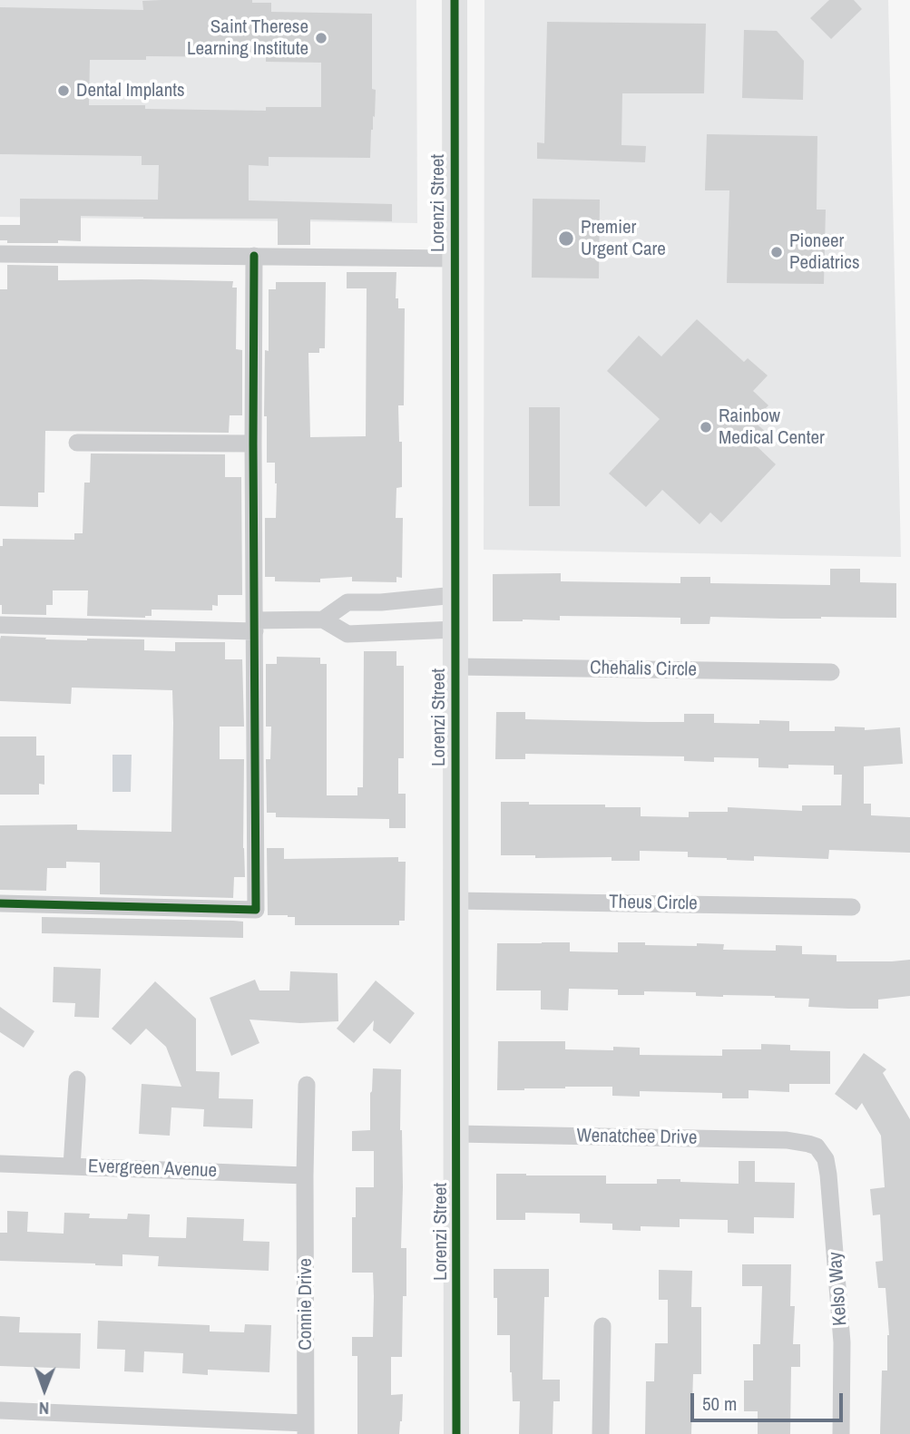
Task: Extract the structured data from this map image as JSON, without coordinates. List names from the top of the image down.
{
  "streets": {
    "street": [
      "Lorenzi Street",
      "Chehalis Circle",
      "Theus Circle",
      "Wenatchee Drive",
      "Evergreen Avenue",
      "Kelso Way",
      "Connie Drive"
    ]
  },
  "crossings": [
    ["Lorenzi Street", "Chehalis Circle"],
    ["Lorenzi Street", "Theus Circle"],
    ["Lorenzi Street", "Wenatchee Drive"],
    ["Wenatchee Drive", "Kelso Way"],
    ["Evergreen Avenue", "Connie Drive"]
  ],
  "places": [
    "Saint Therese Learning Institute",
    "Dental Implants",
    "Premier Urgent Care",
    "Pioneer Pediatrics",
    "Rainbow Medical Center"
  ],
  "scale_bar": "50 m",
  "north": "bottom"
}
